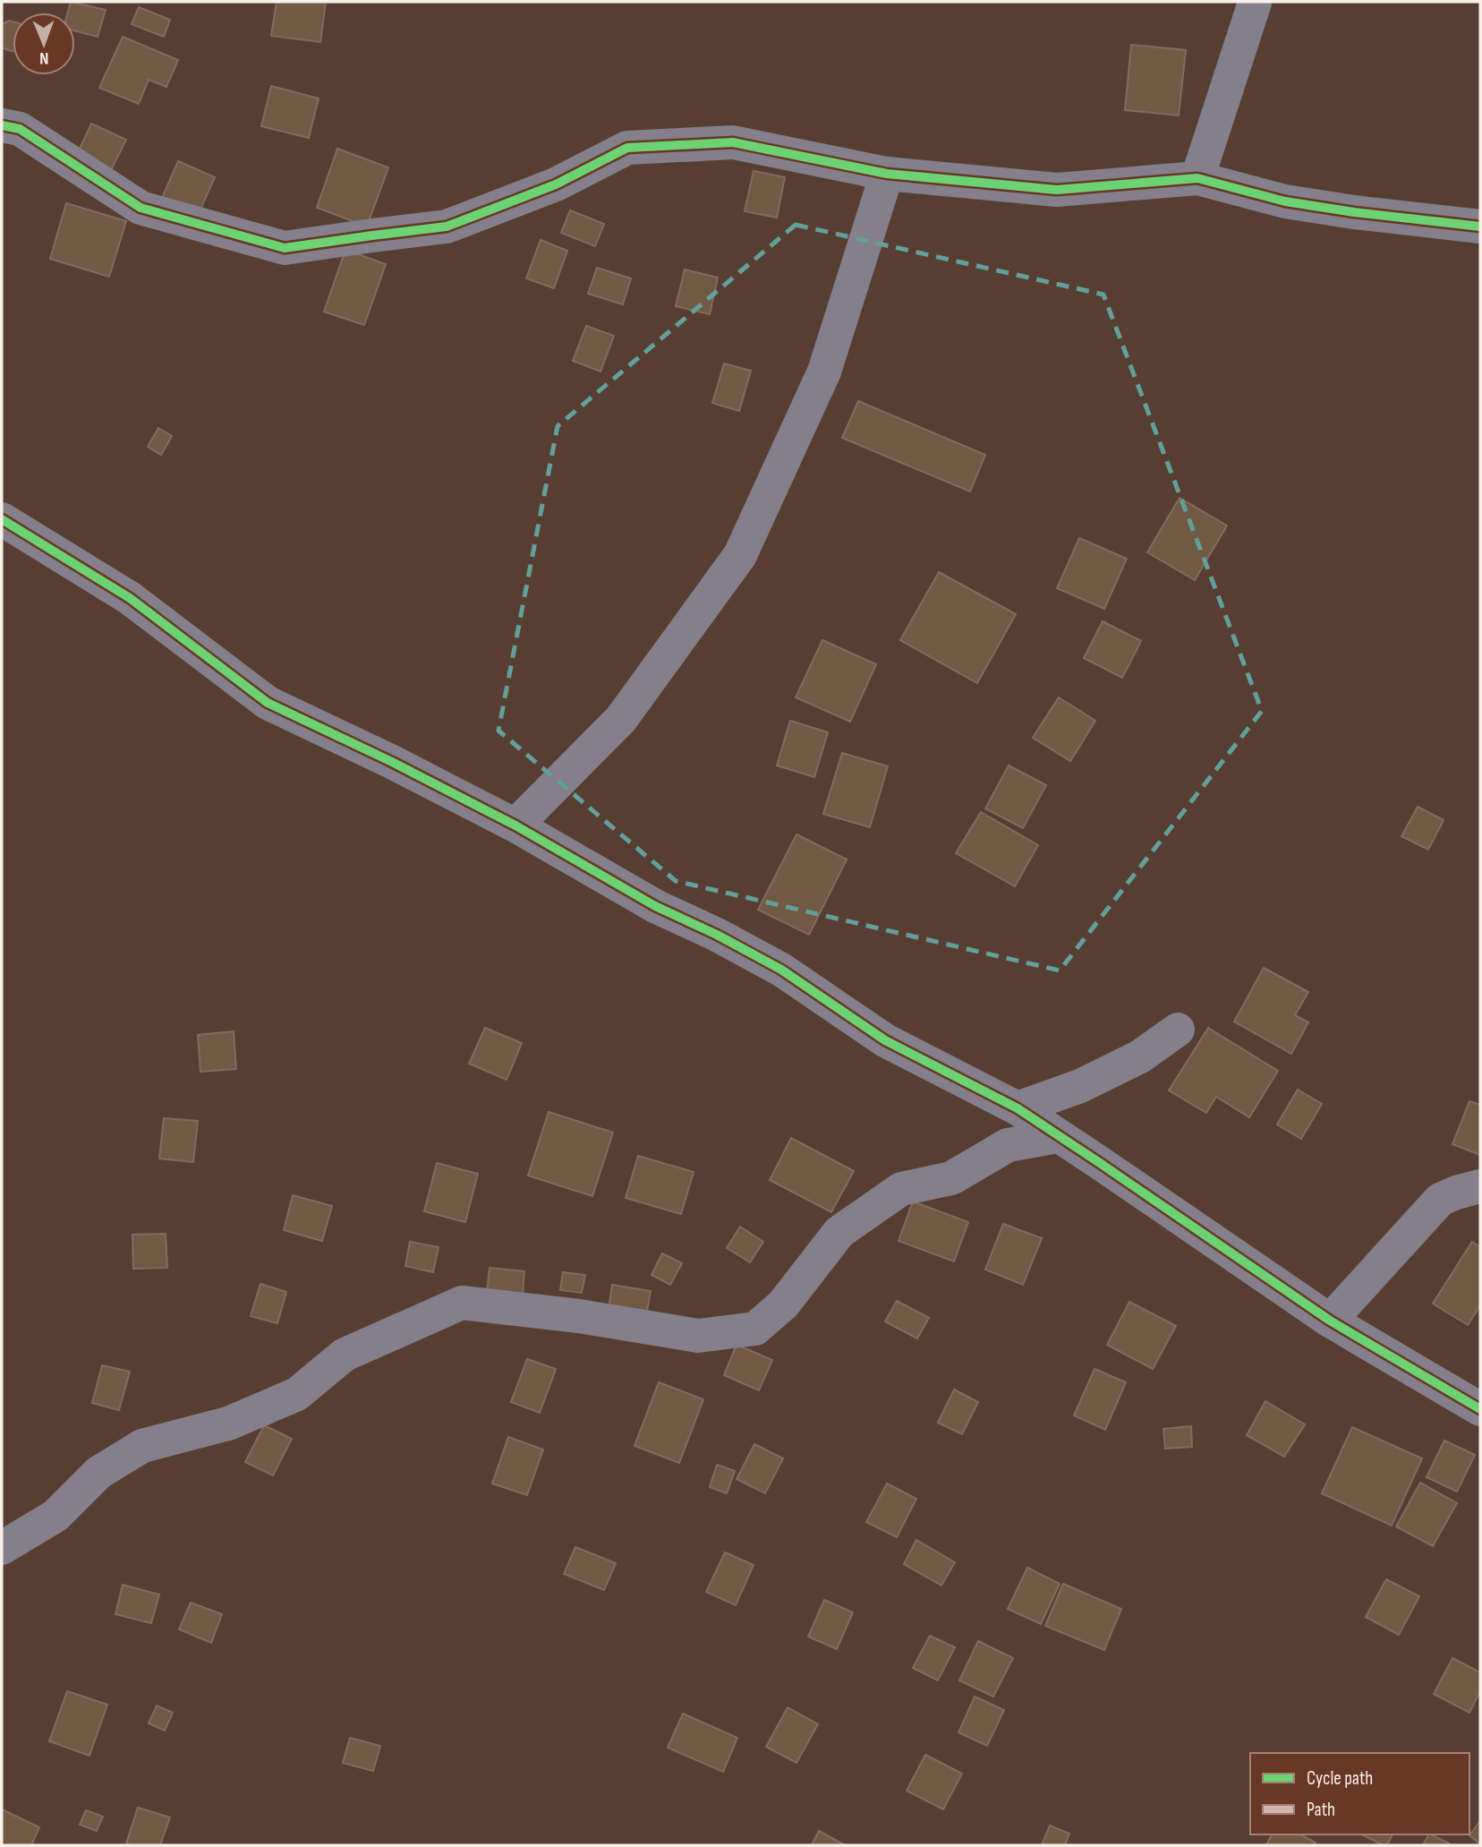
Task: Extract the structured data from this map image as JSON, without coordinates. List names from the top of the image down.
{
  "legend": ["Cycle path", "Path"],
  "north": "bottom"
}
